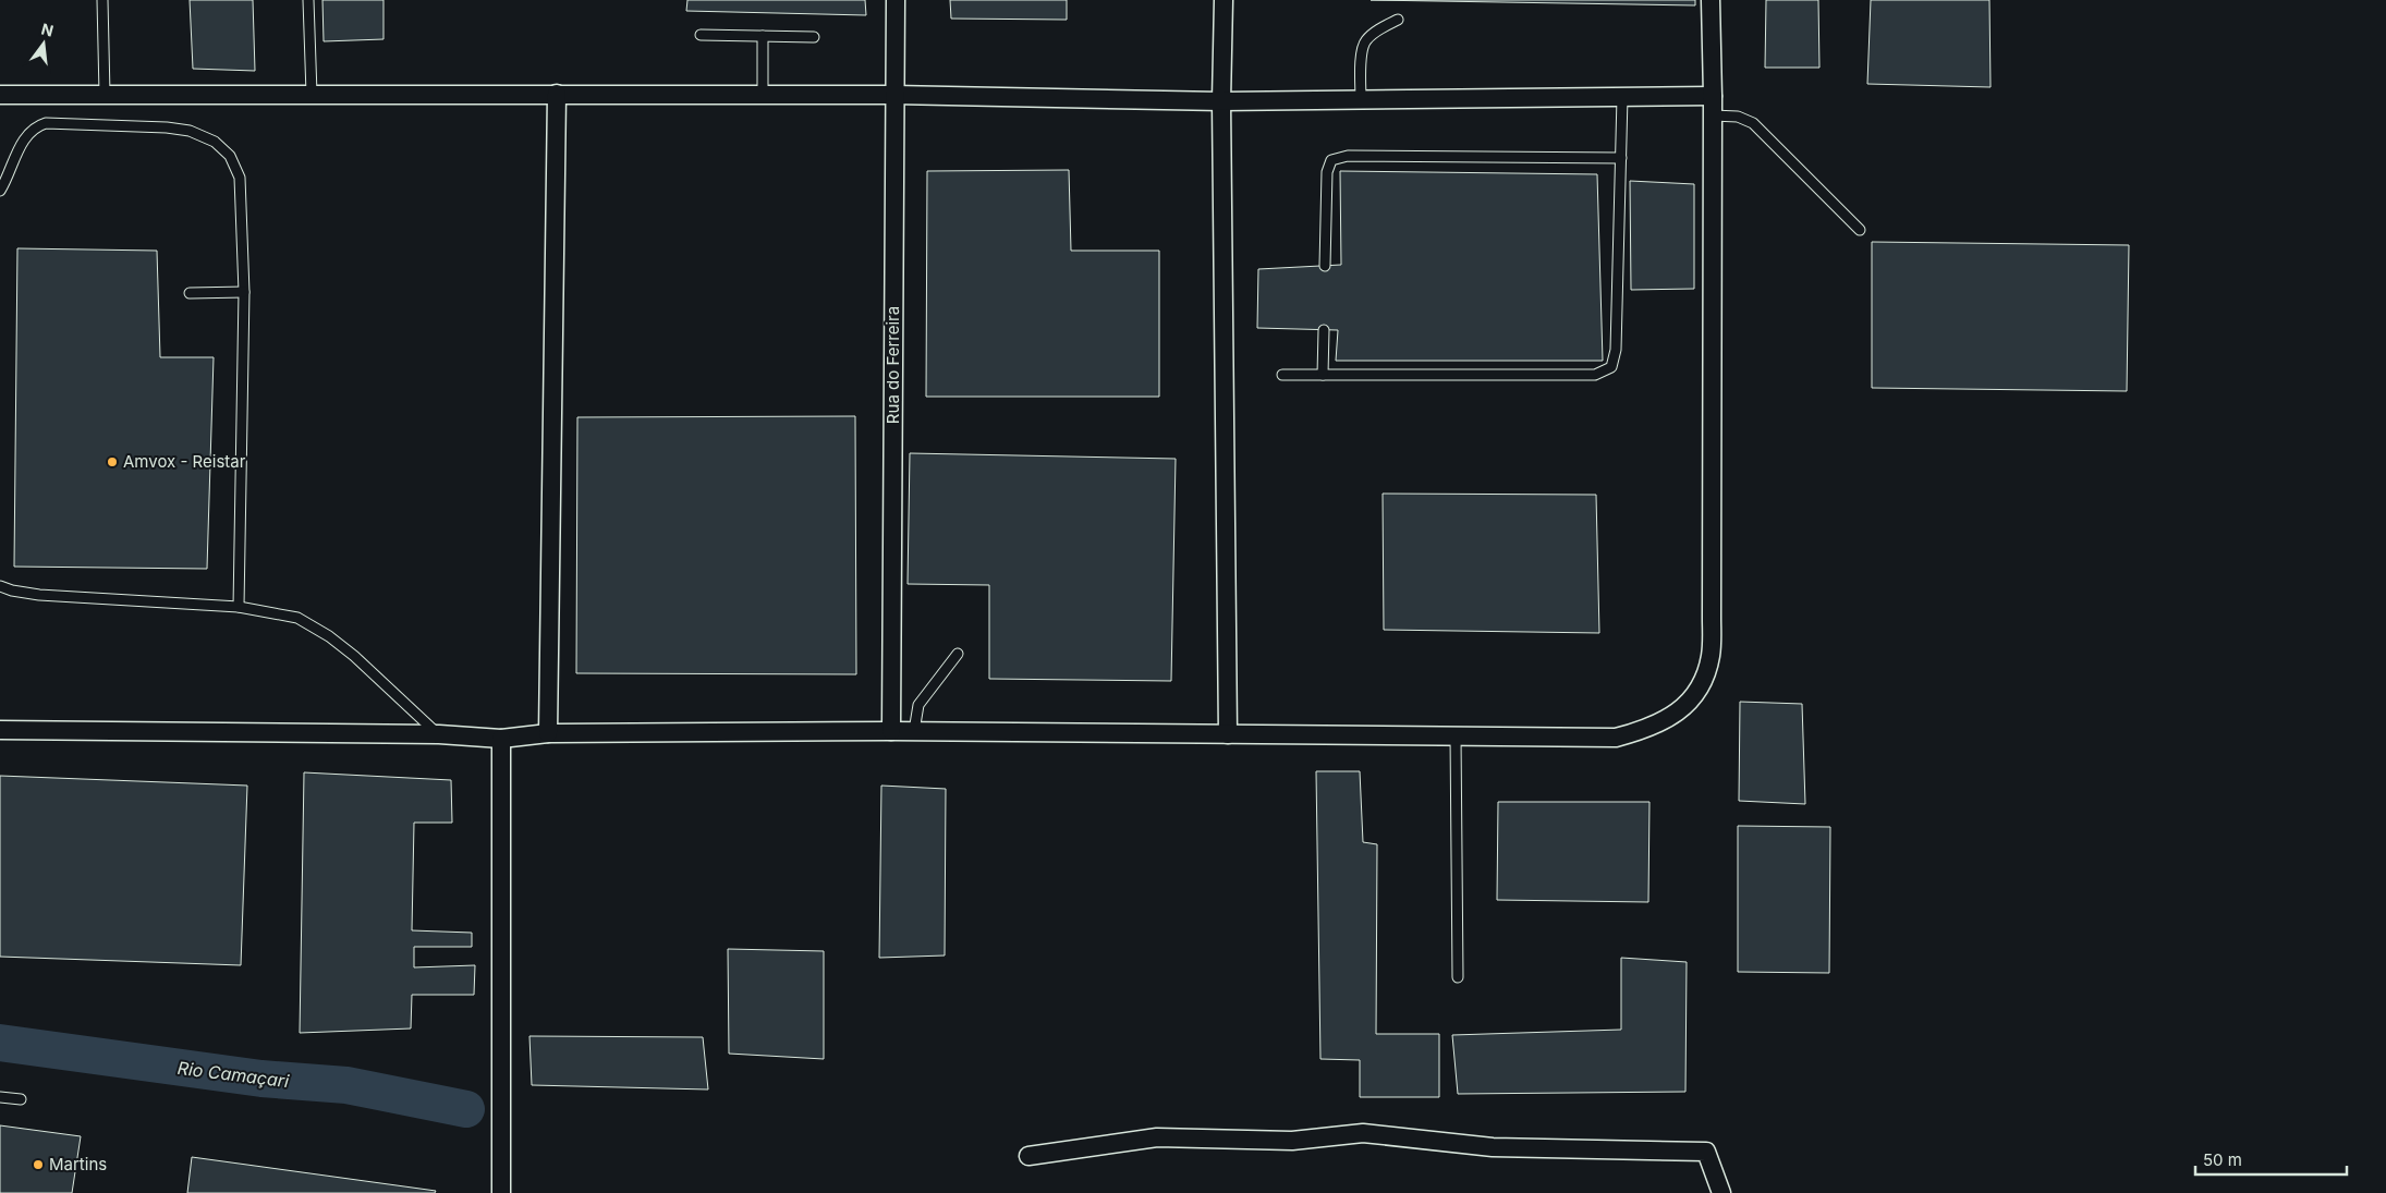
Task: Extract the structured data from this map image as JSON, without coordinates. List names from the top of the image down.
{
  "streets": {
    "street": ["Rua do Ferreira"]
  },
  "water": ["Rio Camaçari"],
  "places": ["Amvox - Reistar", "Martins"],
  "scale_bar": "50 m",
  "north": "top"
}
